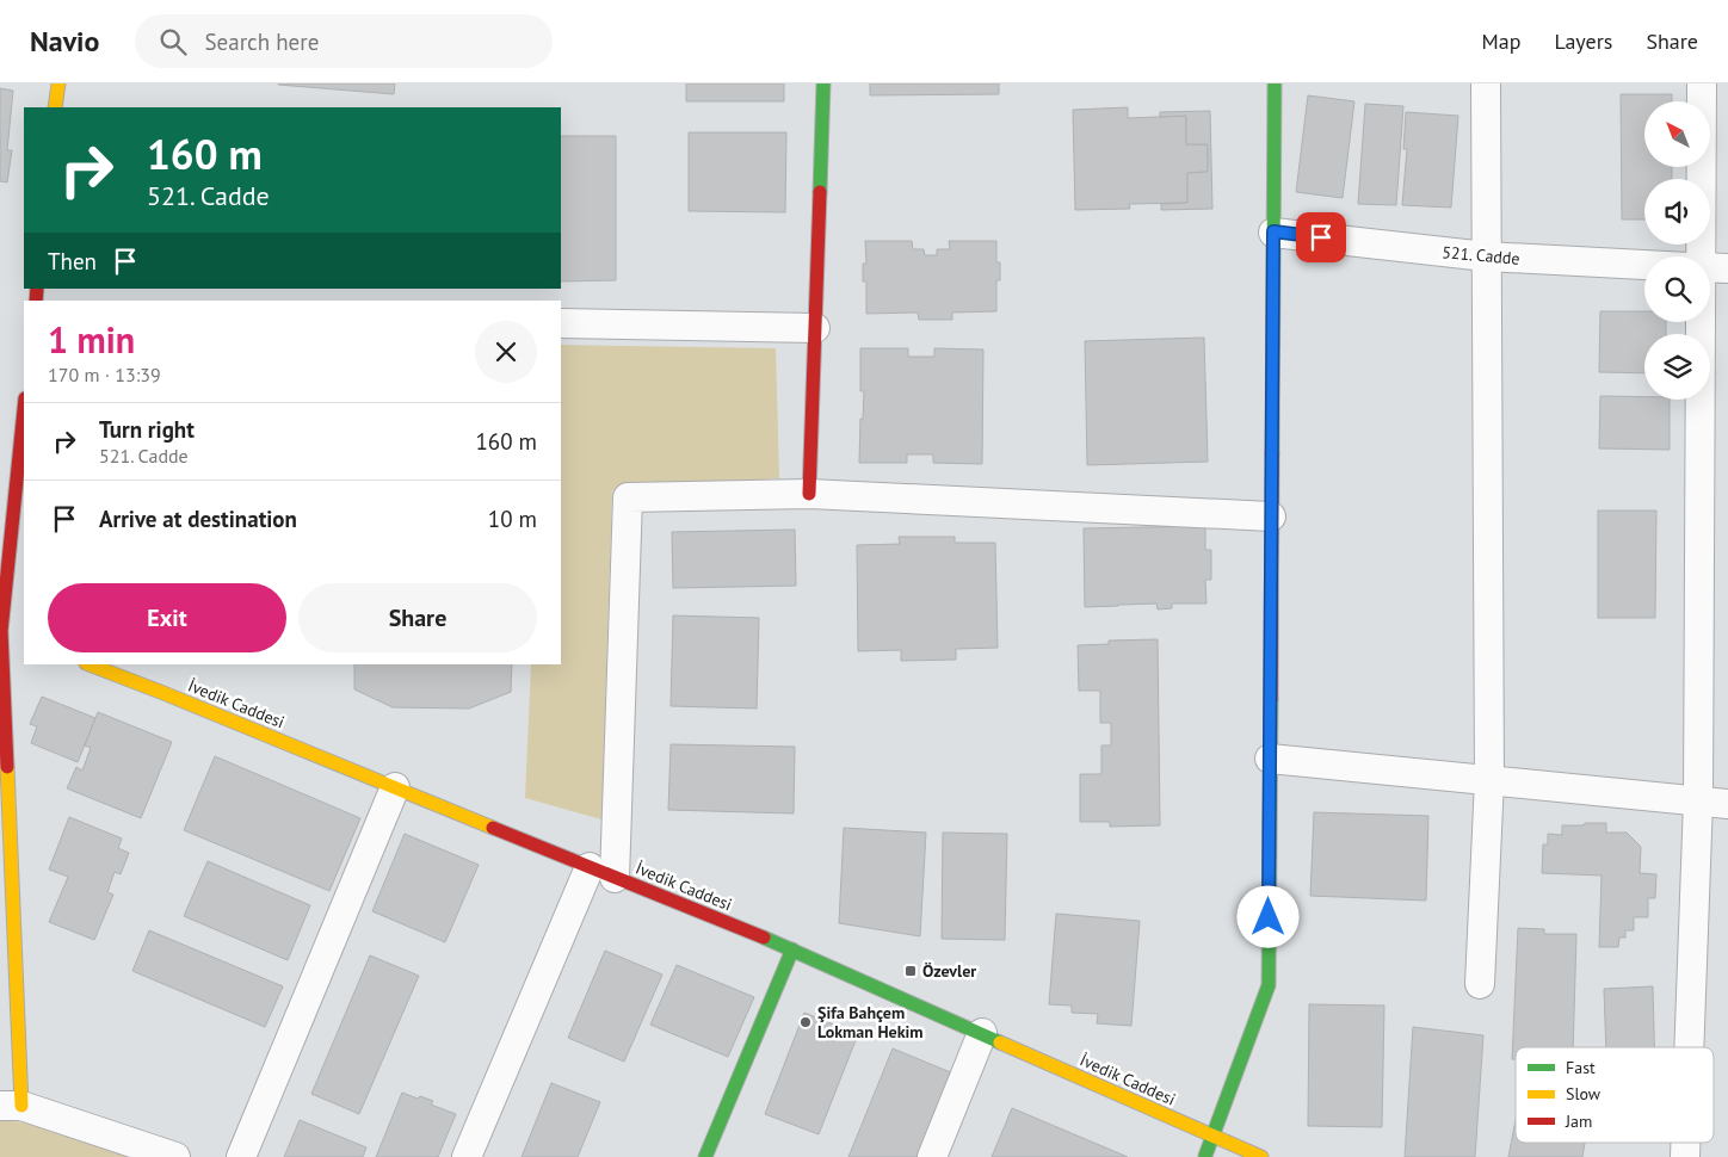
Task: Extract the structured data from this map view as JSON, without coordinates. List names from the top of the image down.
{
  "streets": {
    "street": ["521. Cadde", "İvedik Caddesi"]
  },
  "places": {
    "transit": ["Özevler"],
    "other": ["Şifa Bahçem Lokman Hekim"]
  },
  "legend": ["Fast", "Slow", "Jam"],
  "north": "top left",
  "page": {
    "header": "Navio",
    "search": "Search here",
    "nav": ["Map", "Layers", "Share"],
    "turn": ["160 m", "521. Cadde"],
    "then": "Then",
    "heading": ["1 min", "170 m · 13:39"],
    "list": [
      {
        "name": "Turn right",
        "note": "521. Cadde",
        "value": "160 m"
      },
      {
        "name": "Arrive at destination",
        "value": "10 m"
      }
    ],
    "buttons": ["Exit", "Share"]
  }
}
